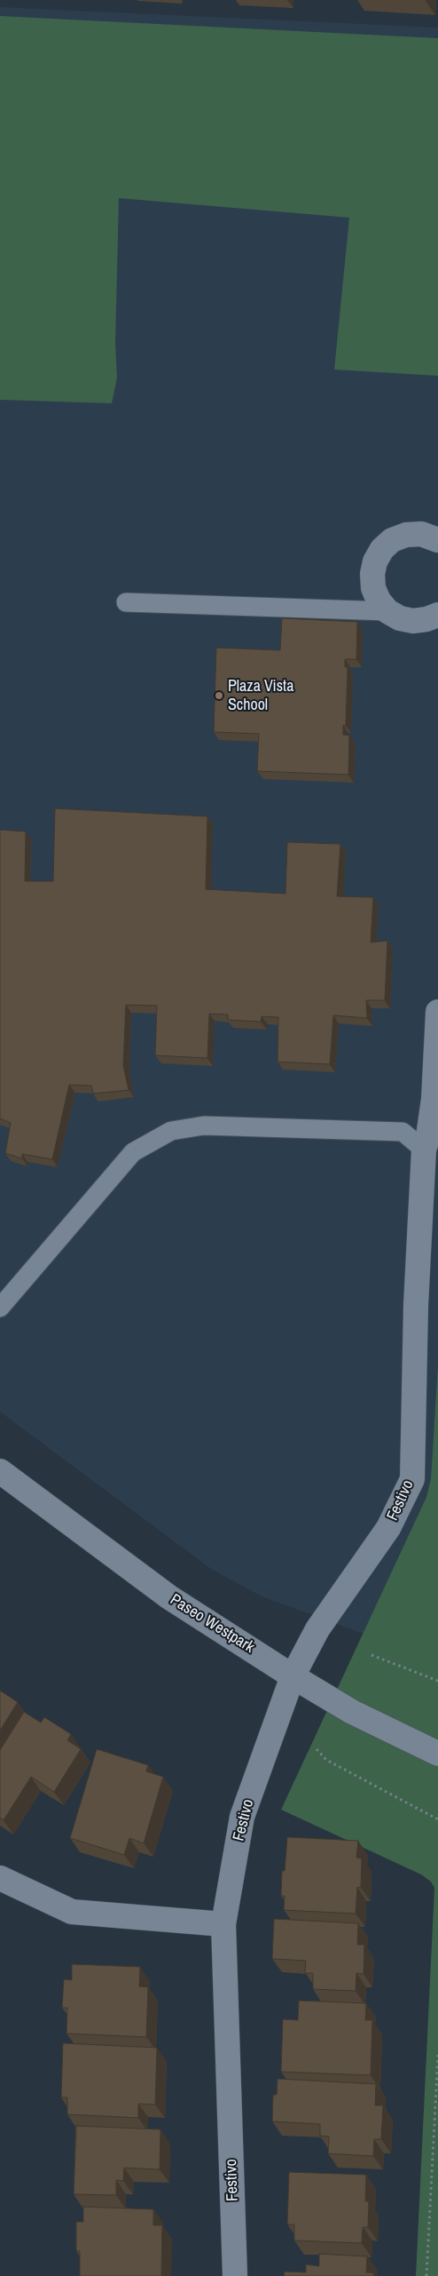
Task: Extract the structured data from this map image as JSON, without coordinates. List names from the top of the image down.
{
  "streets": {
    "street": ["Festivo", "Paseo Westpark"]
  },
  "crossings": [
    ["Festivo", "Paseo Westpark"]
  ],
  "places": ["Plaza Vista School"]
}
